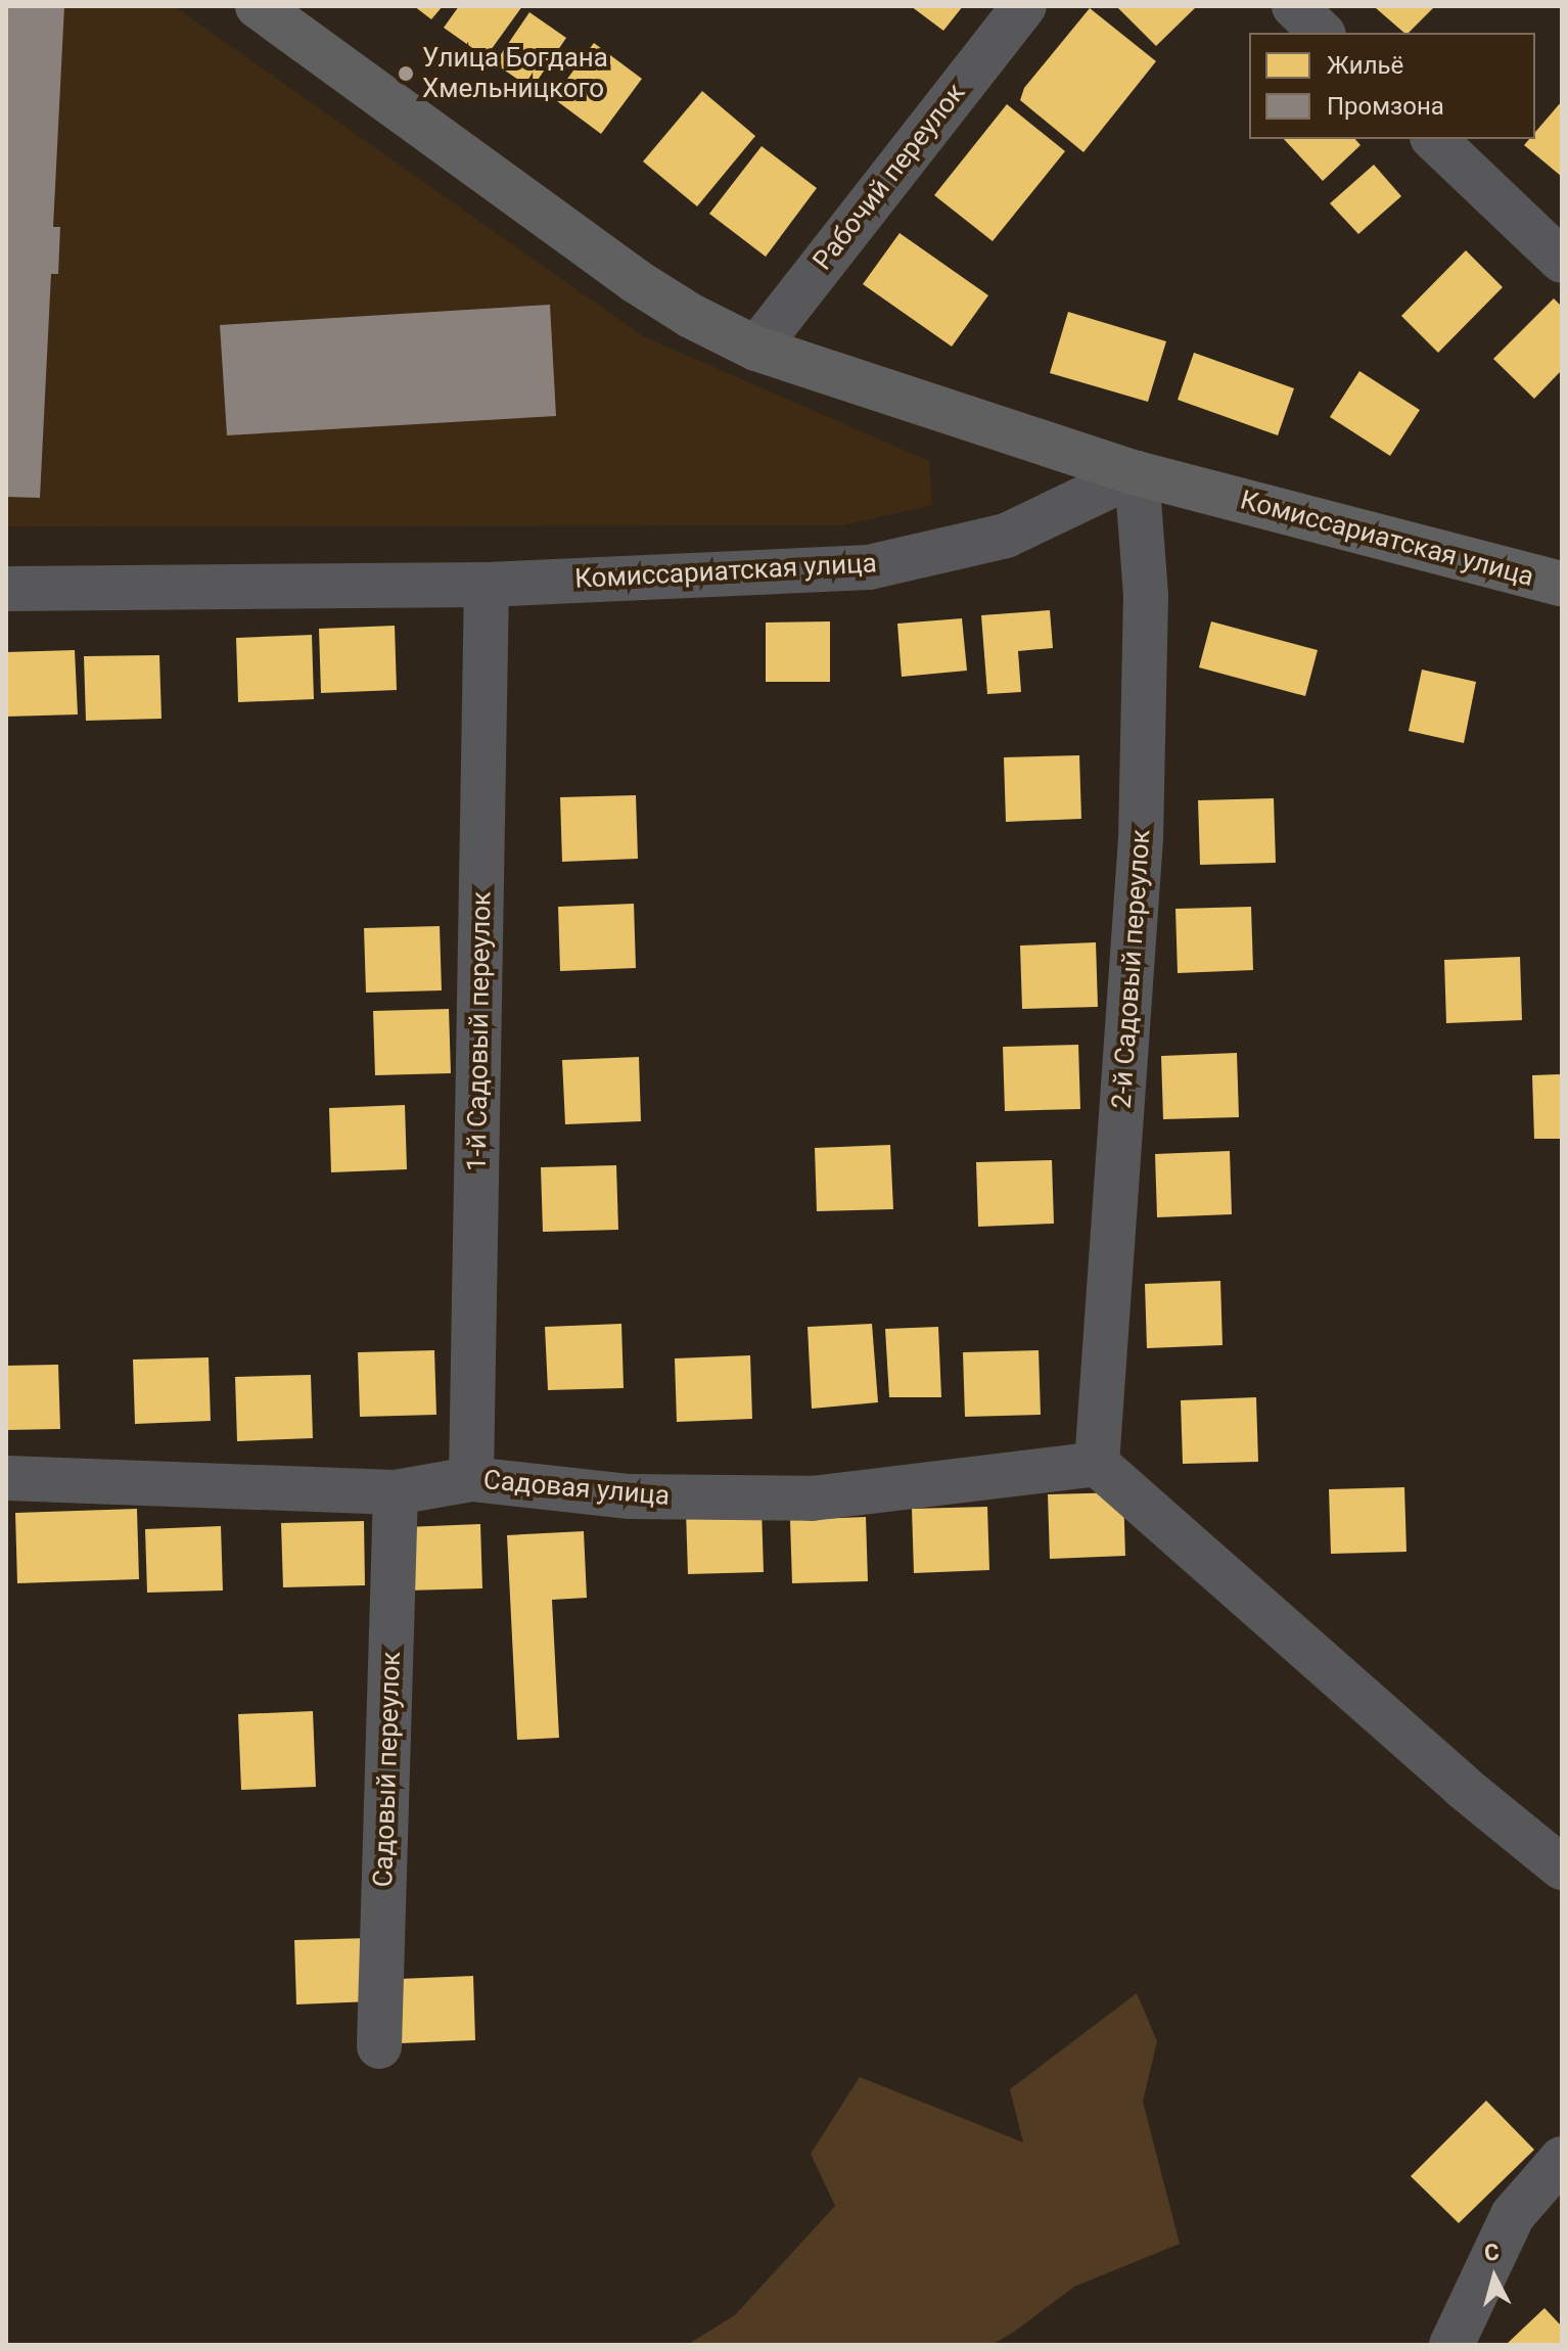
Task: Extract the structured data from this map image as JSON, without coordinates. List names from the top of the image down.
{
  "streets": {
    "main road": ["Комиссариатская улица"],
    "street": [
      "Рабочий переулок",
      "2-й Садовый переулок",
      "1-й Садовый переулок",
      "Садовая улица",
      "Садовый переулок"
    ]
  },
  "crossings": [
    ["Комиссариатская улица", "2-й Садовый переулок"],
    ["Комиссариатская улица", "1-й Садовый переулок"],
    ["2-й Садовый переулок", "Садовая улица"],
    ["1-й Садовый переулок", "Садовая улица"],
    ["Садовая улица", "Садовый переулок"]
  ],
  "places": ["Улица Богдана Хмельницкого"],
  "legend": ["Жильё", "Промзона"],
  "north": "top"
}
